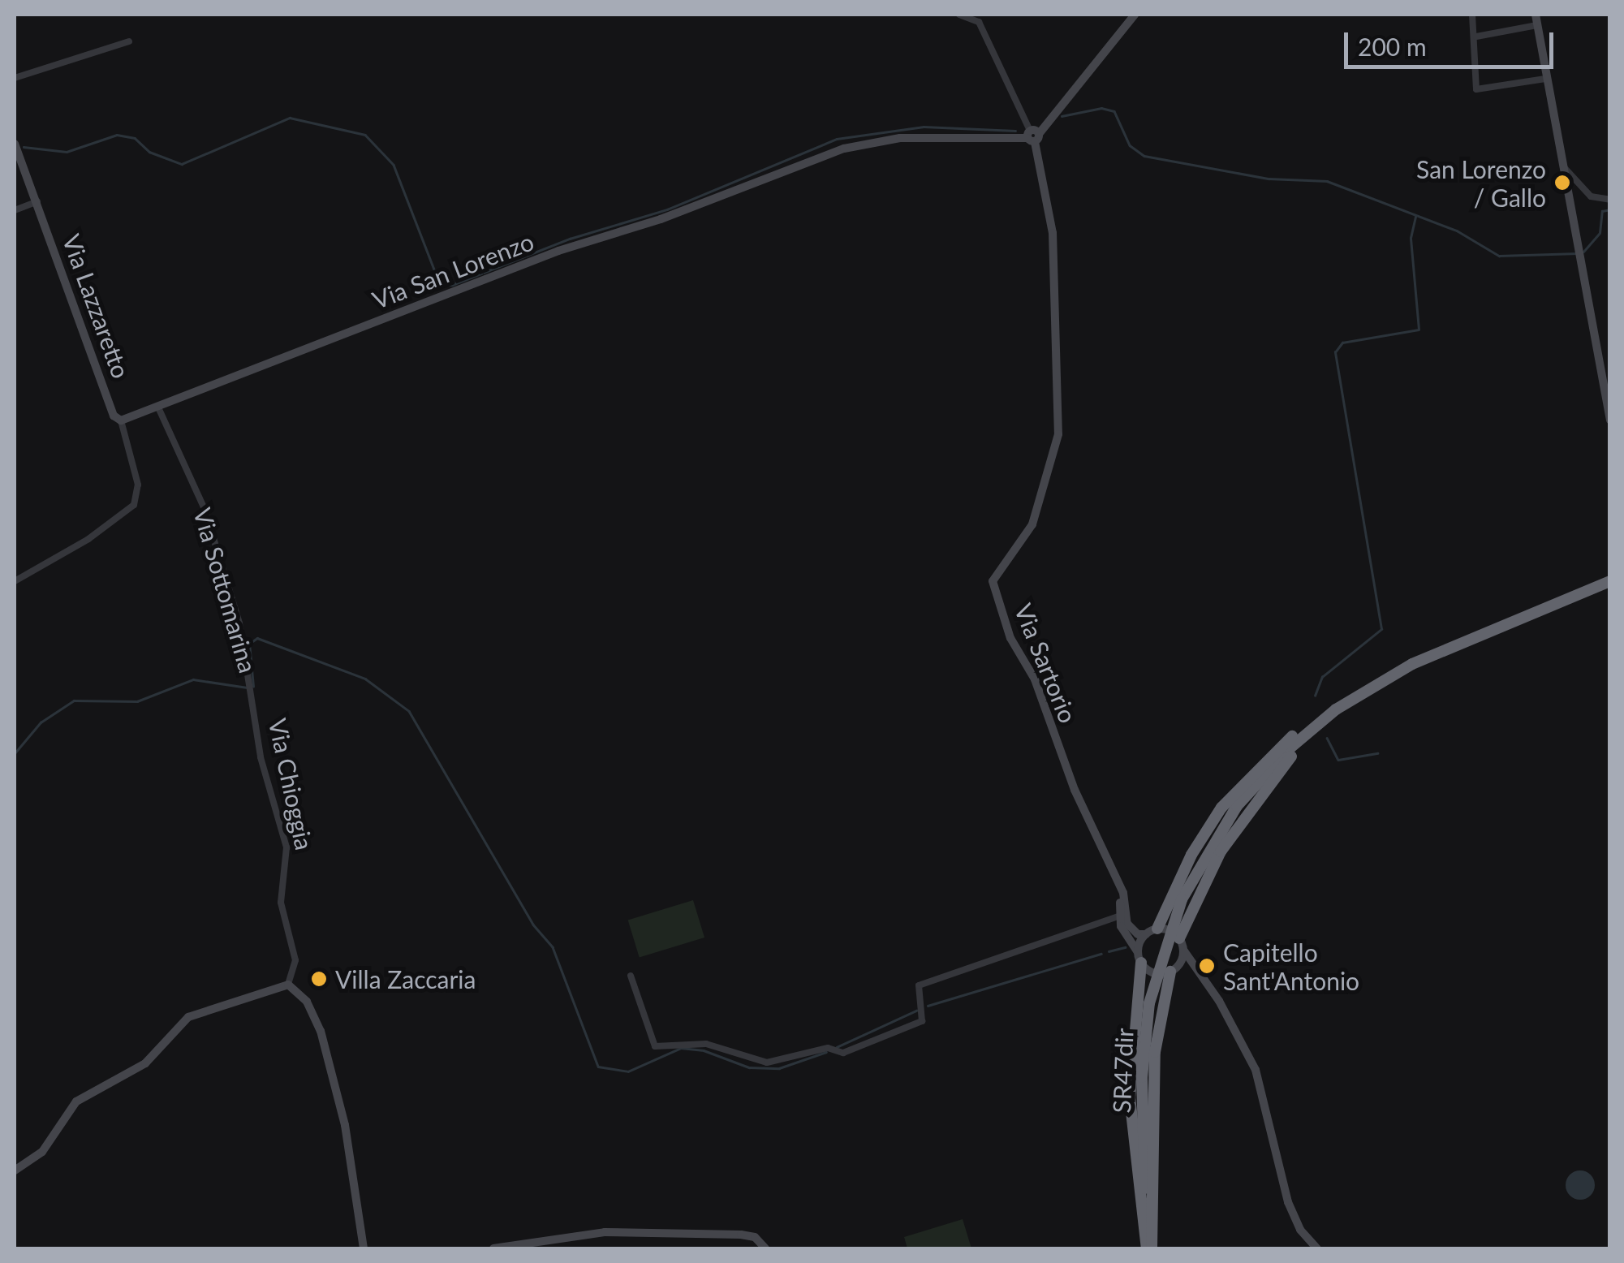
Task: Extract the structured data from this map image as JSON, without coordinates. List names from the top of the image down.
{
  "streets": {
    "highway": ["SR47dir"],
    "street": [
      "Via San Lorenzo",
      "Via Lazzaretto",
      "Via Sottomarina",
      "Via Sartorio",
      "Via Chioggia"
    ]
  },
  "crossings": [
    ["Via San Lorenzo", "Via Lazzaretto"],
    ["Via San Lorenzo", "Via Sottomarina"],
    ["Via San Lorenzo", "Via Sartorio"],
    ["Via Sottomarina", "Via Chioggia"]
  ],
  "places": ["San Lorenzo / Gallo", "Capitello Sant'Antonio", "Villa Zaccaria"],
  "scale_bar": "200 m"
}
